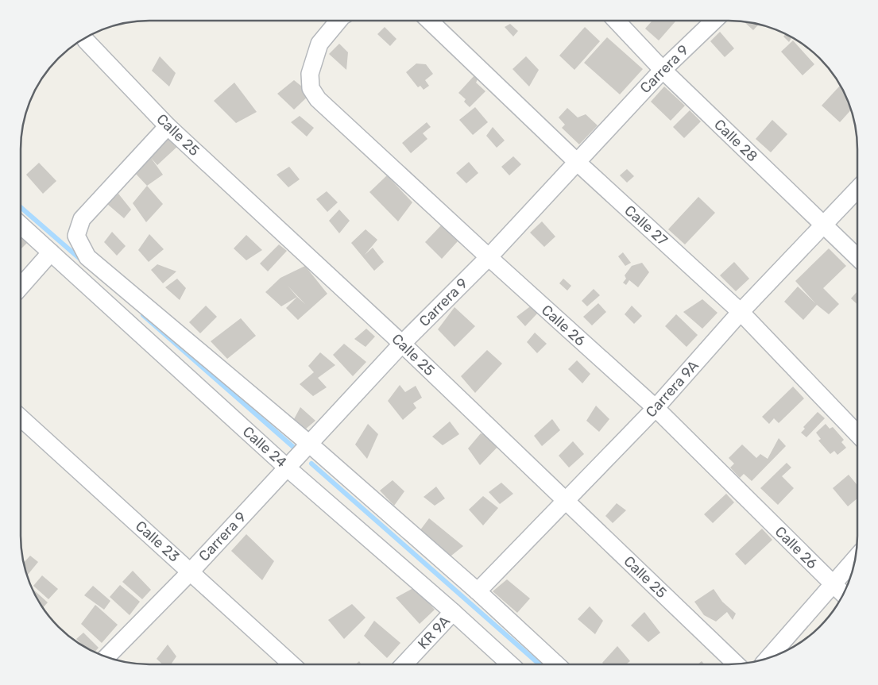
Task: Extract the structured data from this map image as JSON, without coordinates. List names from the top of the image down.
{
  "streets": {
    "street": [
      "Carrera 9",
      "Calle 25",
      "Calle 28",
      "Calle 27",
      "Calle 26",
      "Carrera 9A",
      "Calle 24",
      "Calle 23",
      "KR 9A"
    ]
  },
  "crossings": [
    ["Carrera 9", "Calle 25"],
    ["Carrera 9", "Calle 28"],
    ["Carrera 9", "Calle 27"],
    ["Carrera 9", "Calle 26"],
    ["Carrera 9", "Calle 24"],
    ["Carrera 9", "Calle 23"],
    ["Calle 25", "Carrera 9A"],
    ["Calle 28", "Carrera 9A"],
    ["Calle 27", "Carrera 9A"],
    ["Calle 26", "Carrera 9A"],
    ["Calle 24", "KR 9A"]
  ]
}
